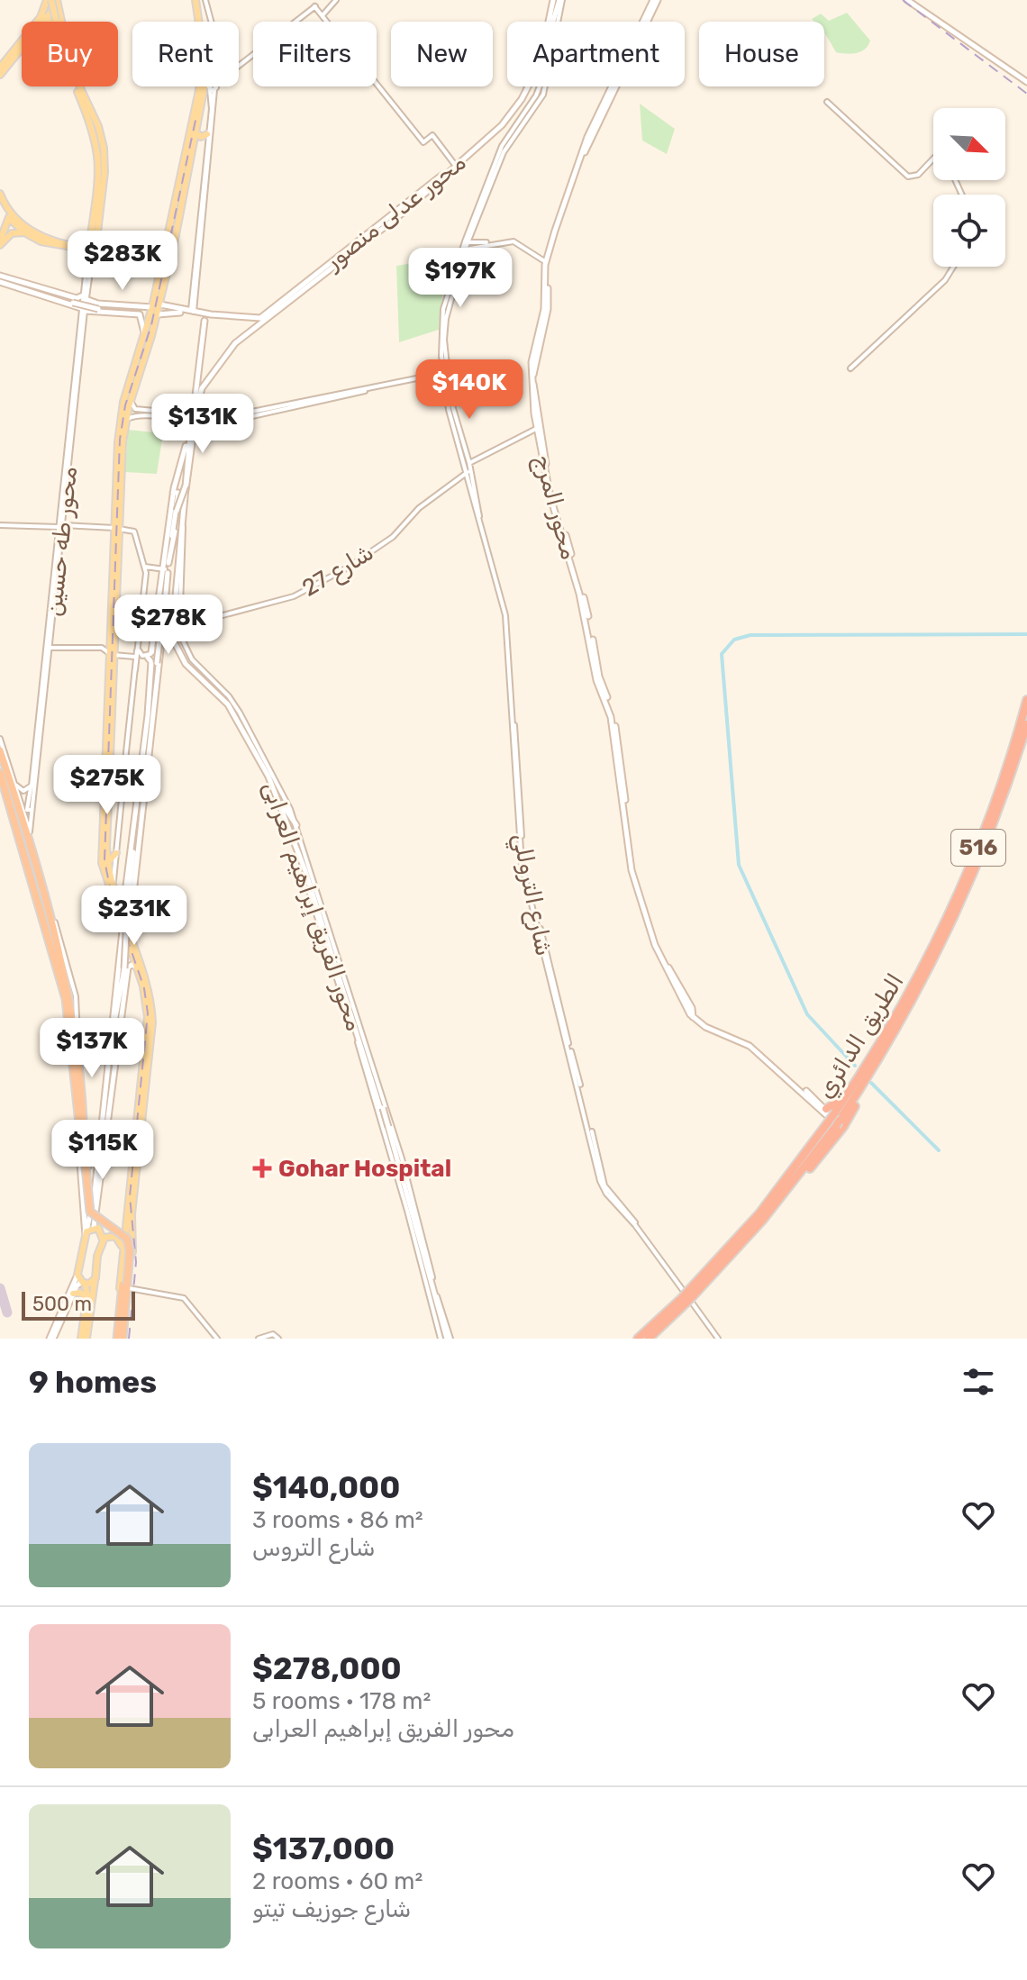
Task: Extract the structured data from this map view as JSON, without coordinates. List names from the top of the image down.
{
  "streets": {
    "highway": ["516", "الطريق الدائري"],
    "main road": ["محور عدلى منصور", "محور المرج", "محور الفريق إبراهيم العرابى"],
    "street": ["محور طه حسين", "شارع 27", "شارع التروللي"]
  },
  "crossings": [
    ["محور عدلى منصور", "محور الفريق إبراهيم العرابى"],
    ["محور المرج", "الطريق الدائري"],
    ["شارع 27", "شارع التروللي"],
    ["شارع 27", "محور الفريق إبراهيم العرابى"],
    ["شارع التروللي", "الطريق الدائري"]
  ],
  "places": {
    "health": ["Gohar Hospital"]
  },
  "scale_bar": "500 m",
  "north": "bottom right",
  "page": {
    "chip": [
      "Buy",
      "Rent",
      "Filters",
      "New",
      "Apartment",
      "House"
    ],
    "price": [
      "$283K",
      "$197K",
      "$140K",
      "$131K",
      "$278K",
      "$275K",
      "$231K",
      "$137K",
      "$115K"
    ],
    "scale": "500 m",
    "heading": "9 homes",
    "list": [
      {
        "name": "$140,000",
        "note": "3 rooms · 86 m² · شارع التروس"
      },
      {
        "name": "$278,000",
        "note": "5 rooms · 178 m² · محور الفريق إبراهيم العرابى"
      },
      {
        "name": "$137,000",
        "note": "2 rooms · 60 m² · شارع جوزيف تيتو"
      }
    ]
  }
}
